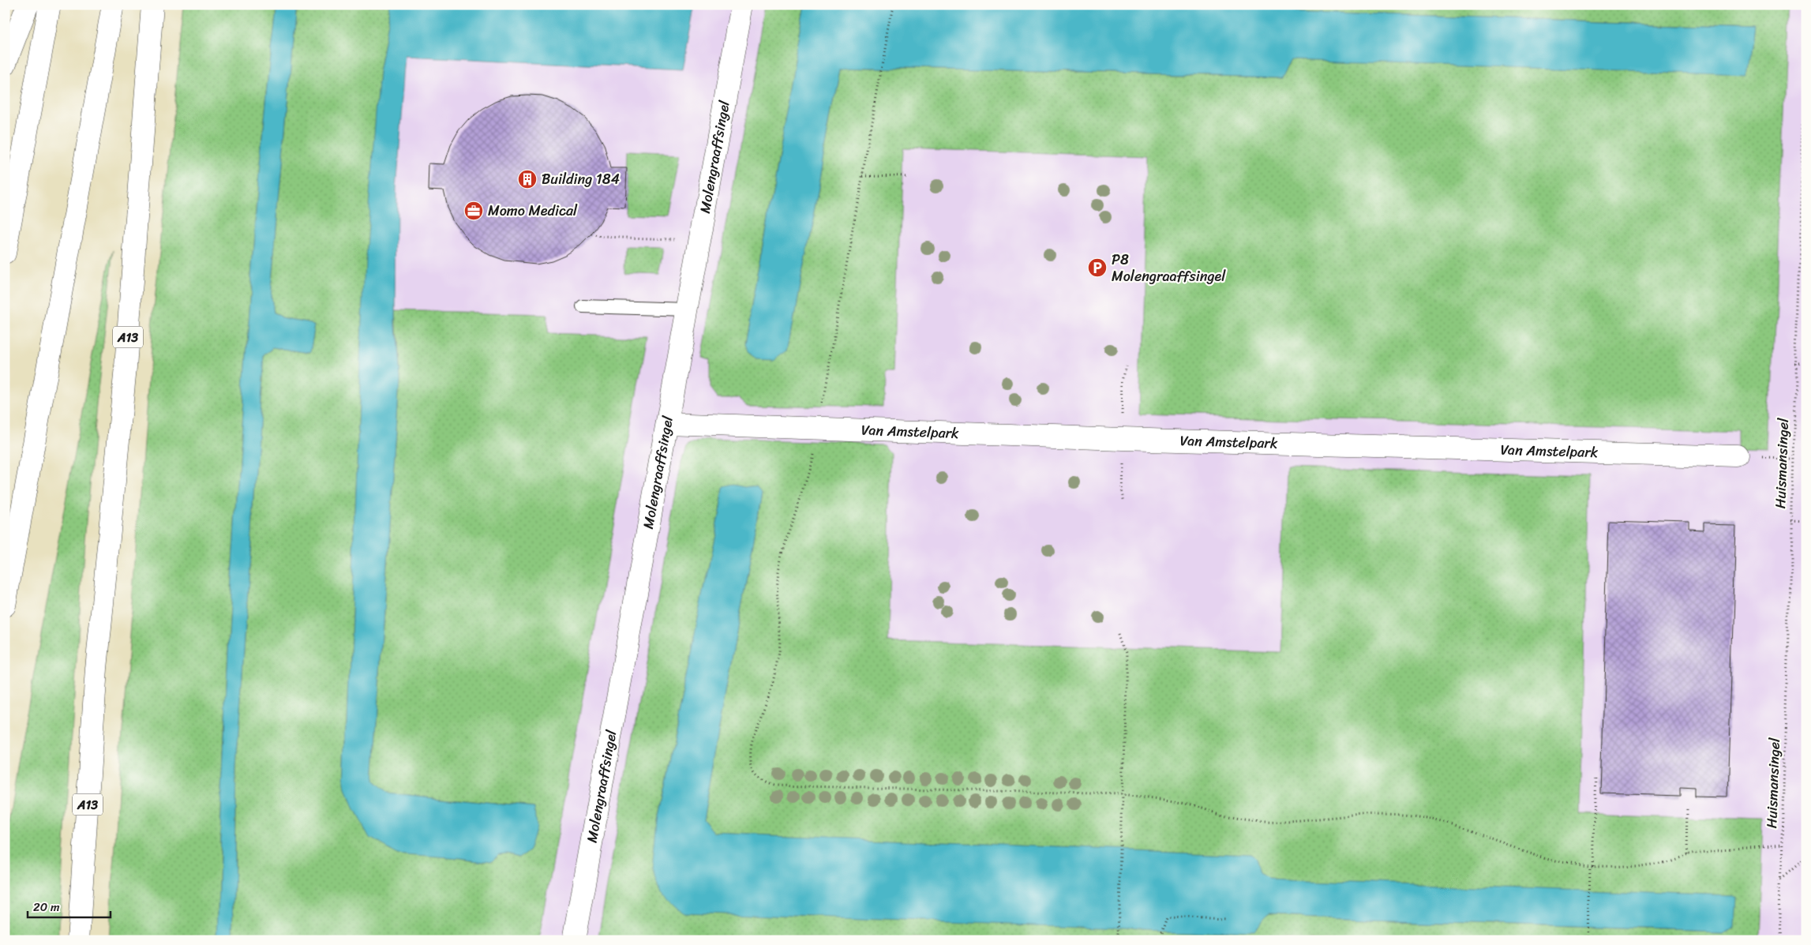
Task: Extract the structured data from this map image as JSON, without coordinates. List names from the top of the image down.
{
  "streets": {
    "main road": ["Molengraaffsingel", "A13", "Van Amstelpark"],
    "path": ["Huismansingel"]
  },
  "crossings": [
    ["Molengraaffsingel", "Van Amstelpark"]
  ],
  "places": {
    "building": ["Building 184"],
    "office": ["Momo Medical"],
    "parking": ["P8 Molengraaffsingel"]
  },
  "scale_bar": "20 m"
}
